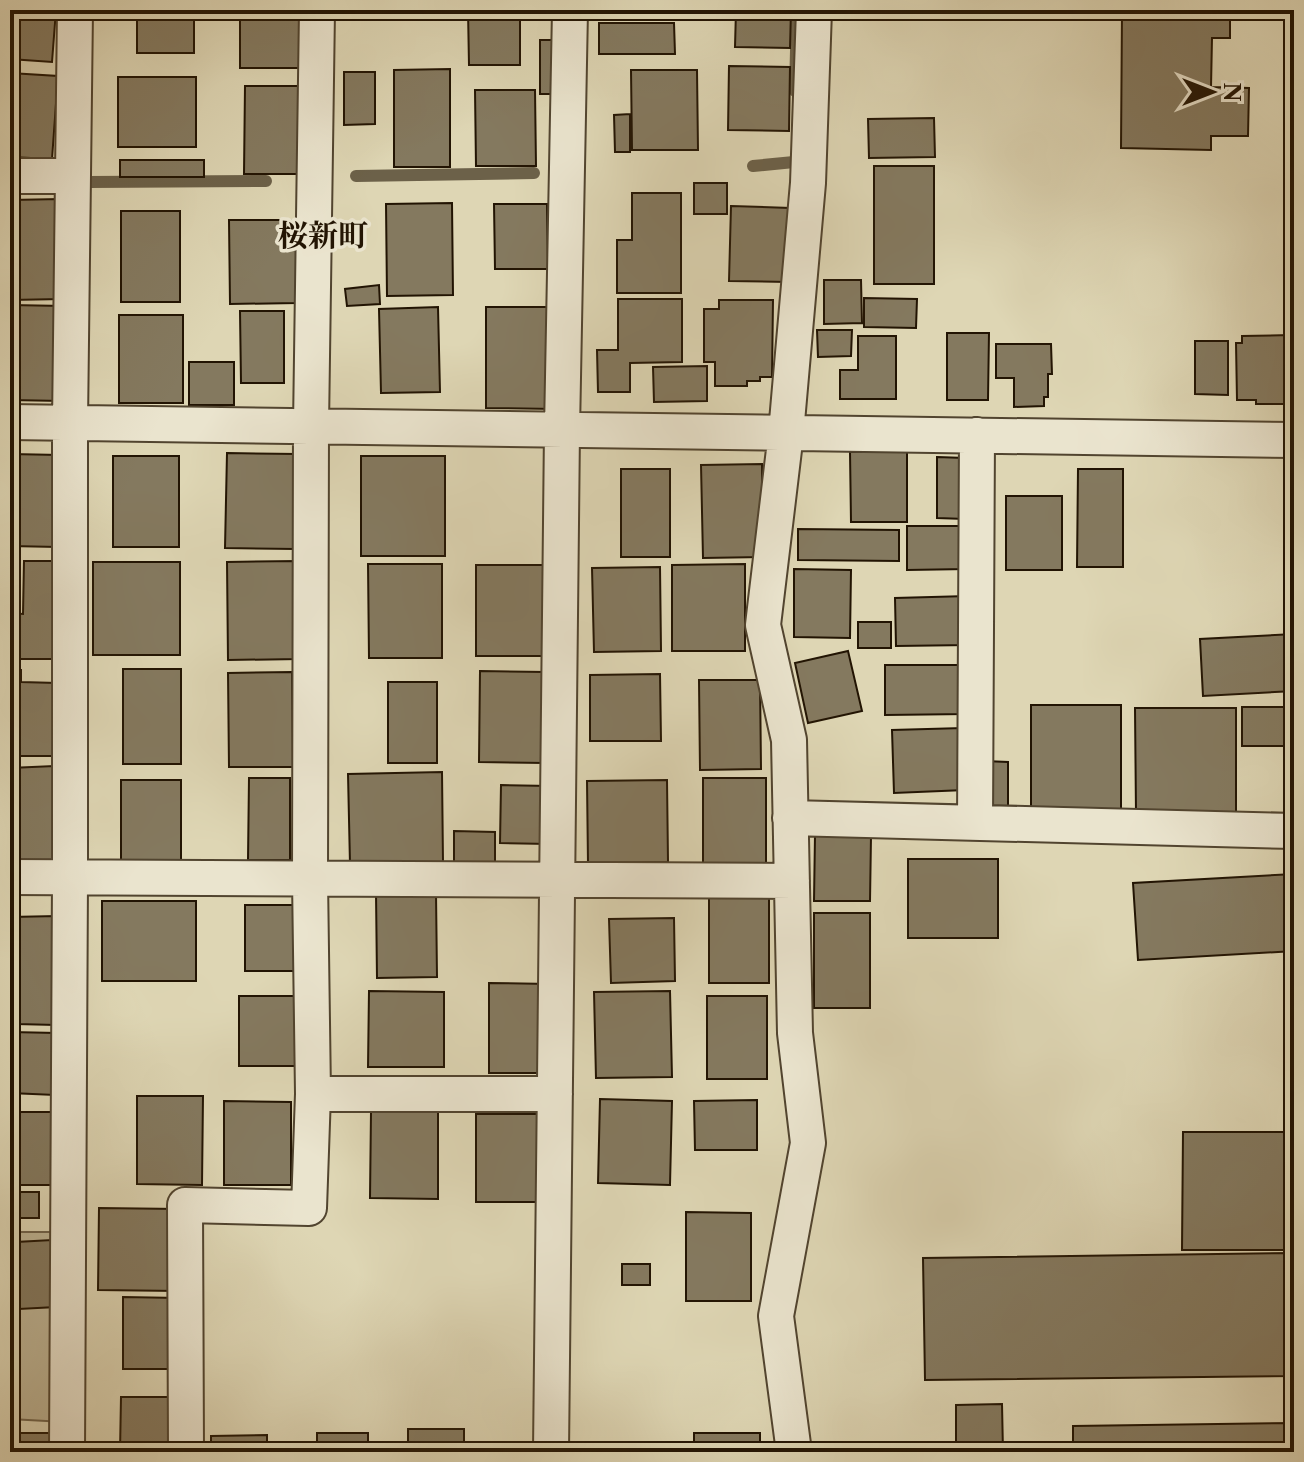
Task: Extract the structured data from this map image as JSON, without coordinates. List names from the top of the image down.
{
  "districts": ["桜新町"],
  "north": "right"
}
